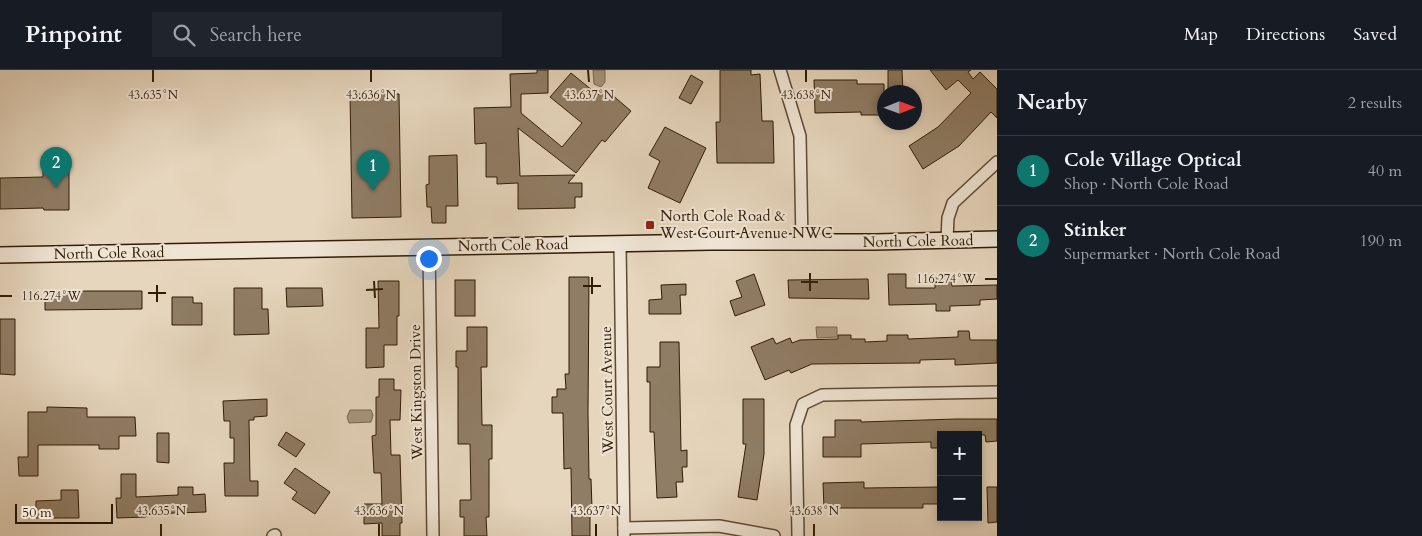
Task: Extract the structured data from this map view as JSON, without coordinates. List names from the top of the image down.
{
  "streets": {
    "main road": ["North Cole Road"],
    "street": ["West Court Avenue", "West Kingston Drive"]
  },
  "crossings": [
    ["North Cole Road", "West Court Avenue"],
    ["North Cole Road", "West Kingston Drive"]
  ],
  "places": {
    "transit": ["North Cole Road & West Court Avenue NWC"]
  },
  "scale_bar": "50 m",
  "north": "right",
  "page": {
    "header": "Pinpoint",
    "search": "Search here",
    "nav": ["Map", "Directions", "Saved"],
    "heading": ["Nearby", "2 results"],
    "list": [
      {
        "mark": "1",
        "name": "Cole Village Optical",
        "note": "Shop · North Cole Road",
        "value": "40 m"
      },
      {
        "mark": "2",
        "name": "Stinker",
        "note": "Supermarket · North Cole Road",
        "value": "190 m"
      }
    ],
    "pins": ["2", "1"],
    "map_buttons": ["+", "−"],
    "scale": "50 m"
  },
  "coordinates": [
    "43.635°N",
    "43.636°N",
    "43.637°N",
    "43.638°N",
    "116.274°W"
  ]
}
